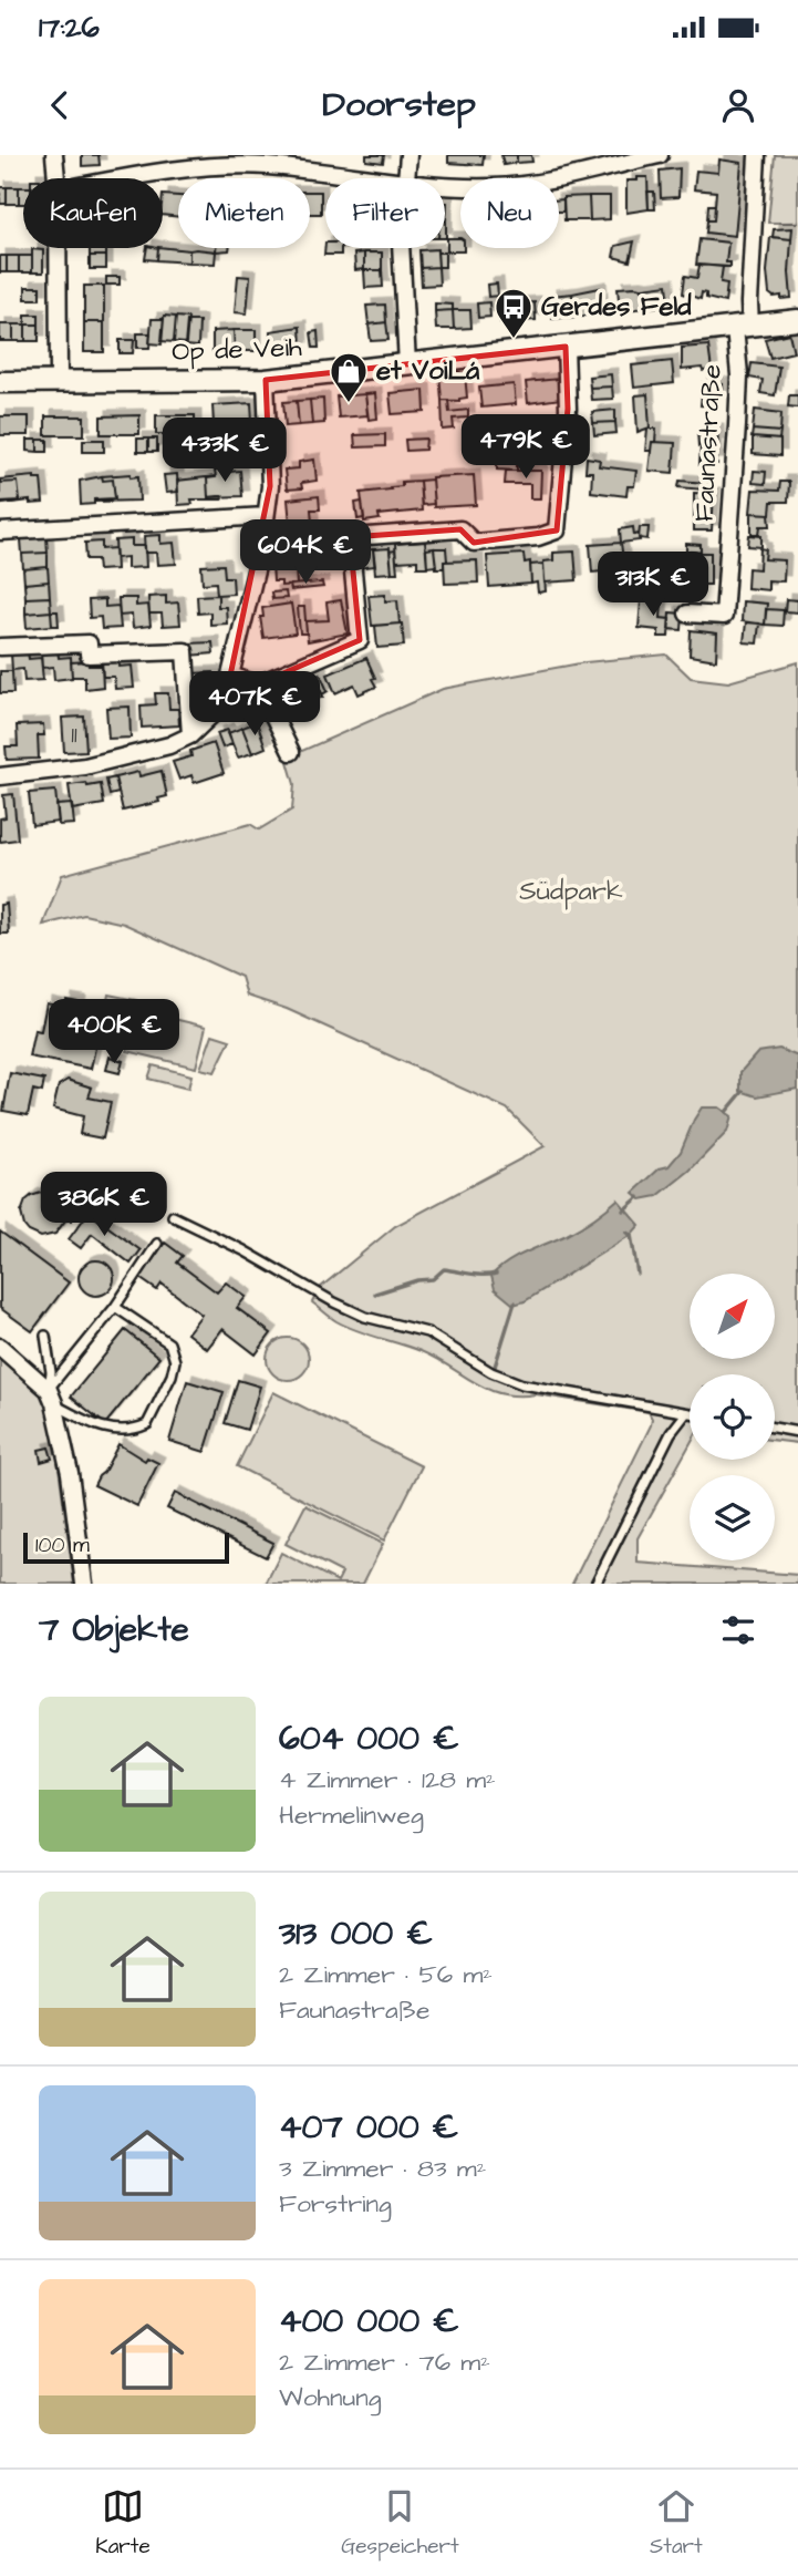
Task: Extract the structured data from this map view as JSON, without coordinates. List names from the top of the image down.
{
  "streets": {
    "street": ["Op de Veih", "Faunastraße"]
  },
  "crossings": [
    ["Op de Veih", "Faunastraße"]
  ],
  "parks": ["Südpark"],
  "places": {
    "bus stop": ["Gerdes Feld"],
    "shop": ["et VoiLá"]
  },
  "house_numbers": ["11"],
  "scale_bar": "100 m",
  "north": "top right",
  "page": {
    "status": "17:26",
    "header": "Doorstep",
    "chip": [
      "Kaufen",
      "Mieten",
      "Filter",
      "Neu"
    ],
    "price": [
      "479K €",
      "433K €",
      "604K €",
      "313K €",
      "407K €",
      "400K €",
      "386K €"
    ],
    "scale": "100 m",
    "heading": "7 Objekte",
    "list": [
      {
        "name": "604 000 €",
        "note": "4 Zimmer · 128 m² · Hermelinweg"
      },
      {
        "name": "313 000 €",
        "note": "2 Zimmer · 56 m² · Faunastraße"
      },
      {
        "name": "407 000 €",
        "note": "3 Zimmer · 83 m² · Forstring"
      },
      {
        "name": "400 000 €",
        "note": "2 Zimmer · 76 m² · Wohnung"
      }
    ],
    "tabs": ["Karte", "Gespeichert", "Start"]
  }
}
